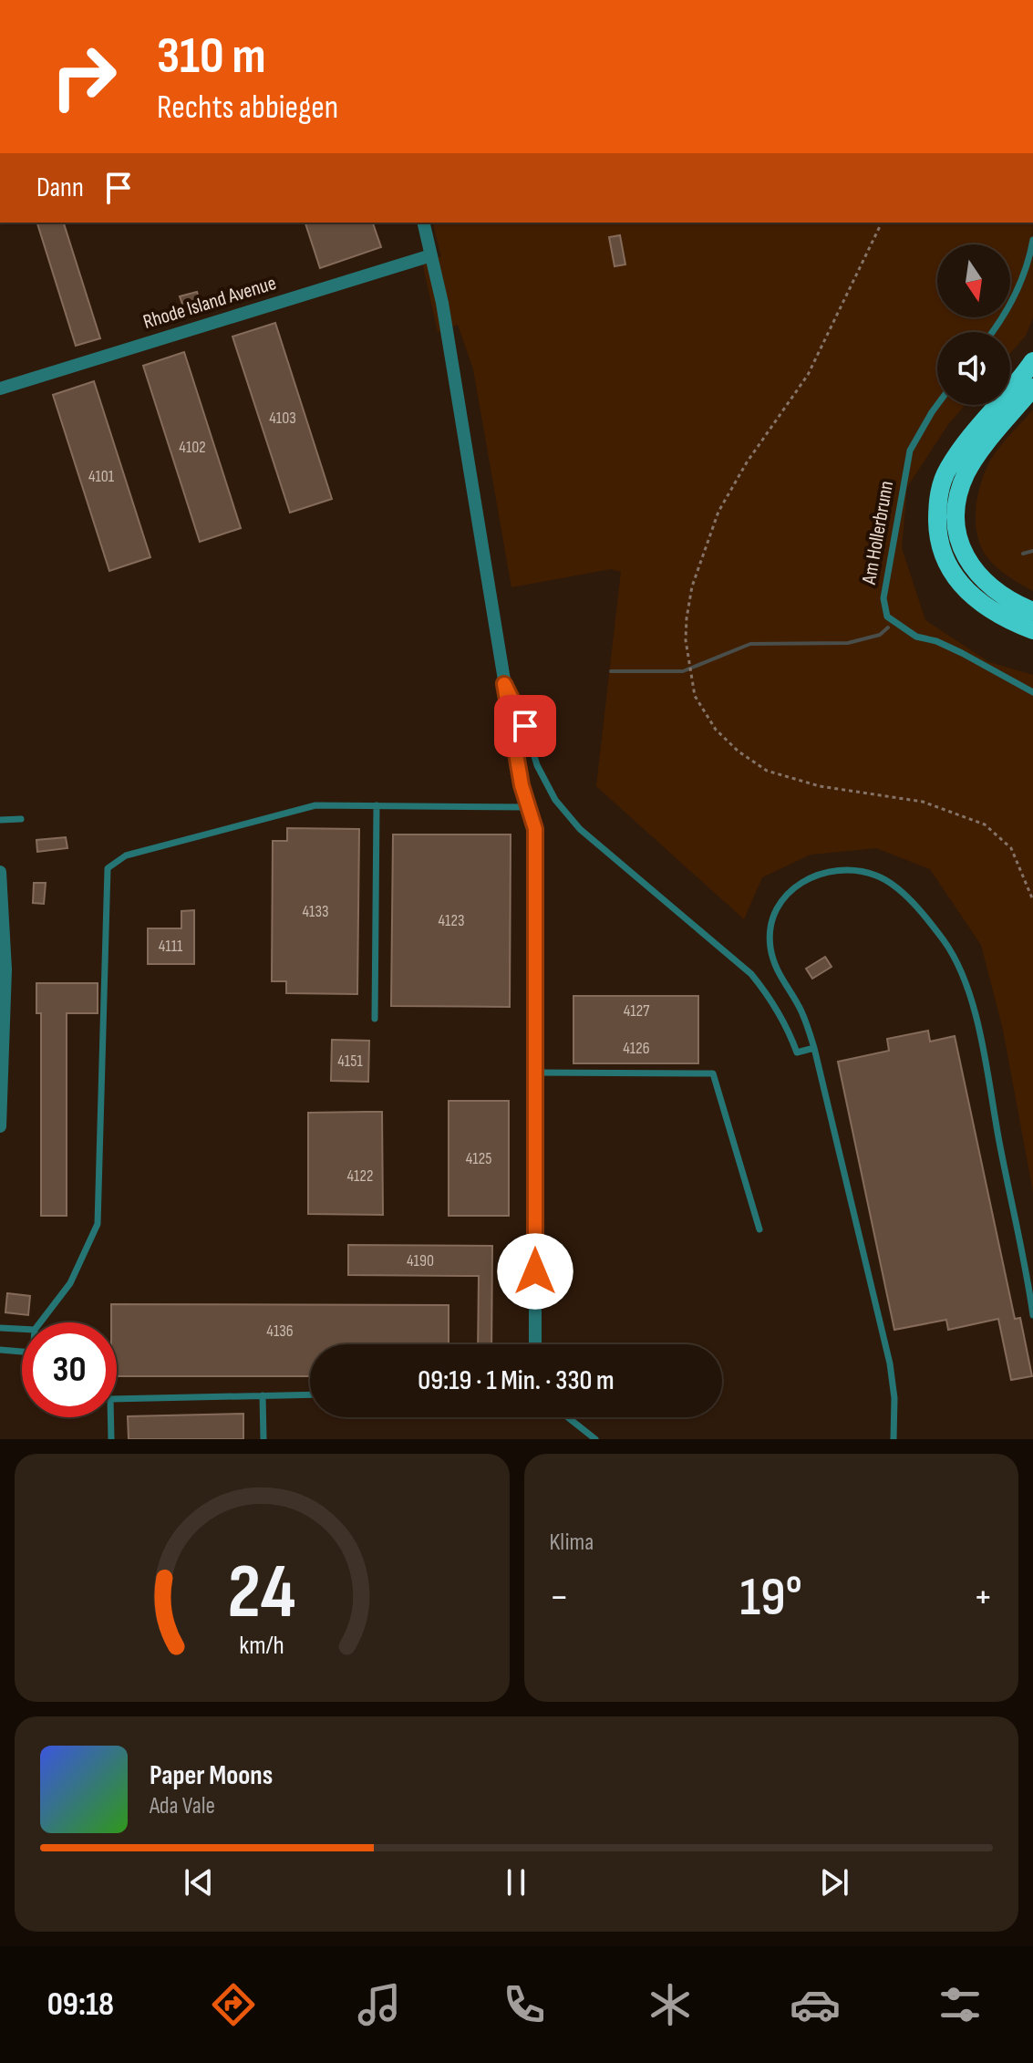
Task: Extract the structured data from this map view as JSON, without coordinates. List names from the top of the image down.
{
  "streets": {
    "street": ["Rhode Island Avenue"],
    "lane": ["Am Hollerbrunn"]
  },
  "house_numbers": [
    "4103",
    "4102",
    "4101",
    "4133",
    "4123",
    "4111",
    "4127",
    "4126",
    "4151",
    "4125",
    "4122",
    "4190",
    "4136"
  ],
  "north": "bottom",
  "page": {
    "turn": ["310 m", "Rechts abbiegen"],
    "then": "Dann",
    "limit": "30",
    "trip": "09:19 · 1 Min. · 330 m",
    "tile": "Klima",
    "heat": ["−", "19°", "+"],
    "song": ["Paper Moons", "Ada Vale"],
    "tabs": "09:18",
    "gauge": ["24", "km/h"]
  }
}
